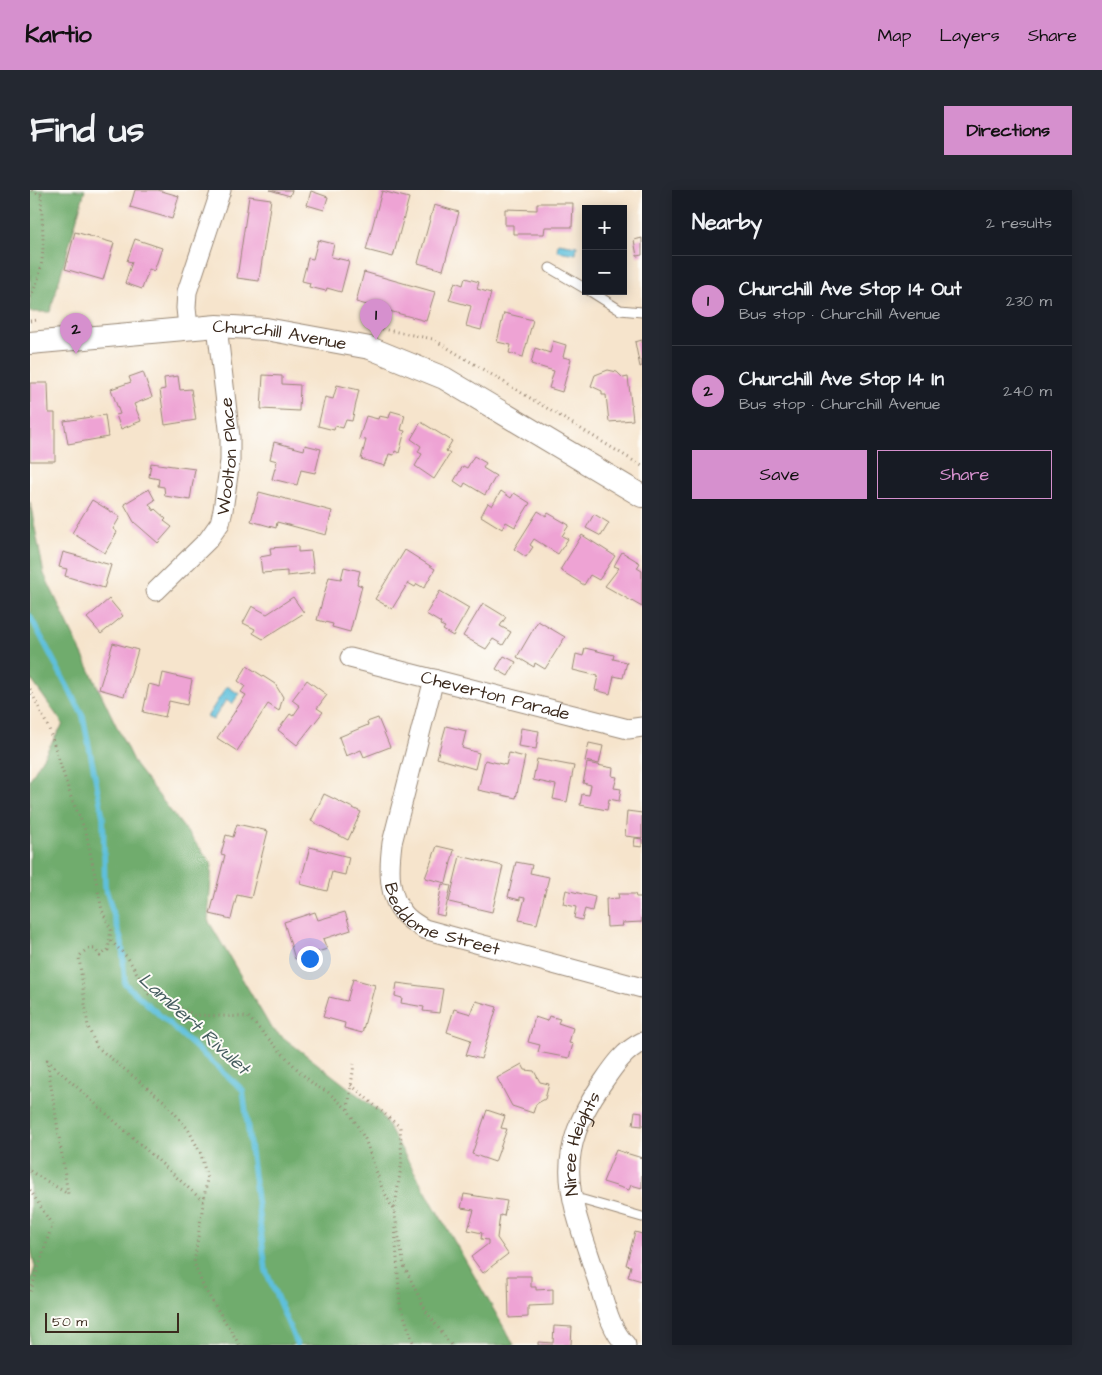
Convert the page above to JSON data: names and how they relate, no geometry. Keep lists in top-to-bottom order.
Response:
{
  "streets": {
    "street": [
      "Churchill Avenue",
      "Woolton Place",
      "Cheverton Parade",
      "Beddome Street",
      "Niree Heights"
    ]
  },
  "crossings": [
    ["Churchill Avenue", "Woolton Place"],
    ["Cheverton Parade", "Beddome Street"]
  ],
  "water": ["Lambert Rivulet"],
  "scale_bar": "50 m",
  "page": {
    "header": "Kartio",
    "nav": ["Map", "Layers", "Share"],
    "title": "Find us",
    "buttons": [
      "Directions",
      ["Save", "Share"]
    ],
    "heading": ["Nearby", "2 results"],
    "map_buttons": ["+", "−"],
    "list": [
      {
        "mark": "1",
        "name": "Churchill Ave Stop 14 Out",
        "note": "Bus stop · Churchill Avenue",
        "value": "230 m"
      },
      {
        "mark": "2",
        "name": "Churchill Ave Stop 14 In",
        "note": "Bus stop · Churchill Avenue",
        "value": "240 m"
      }
    ],
    "pins": ["1", "2"],
    "scale": "50 m"
  }
}
